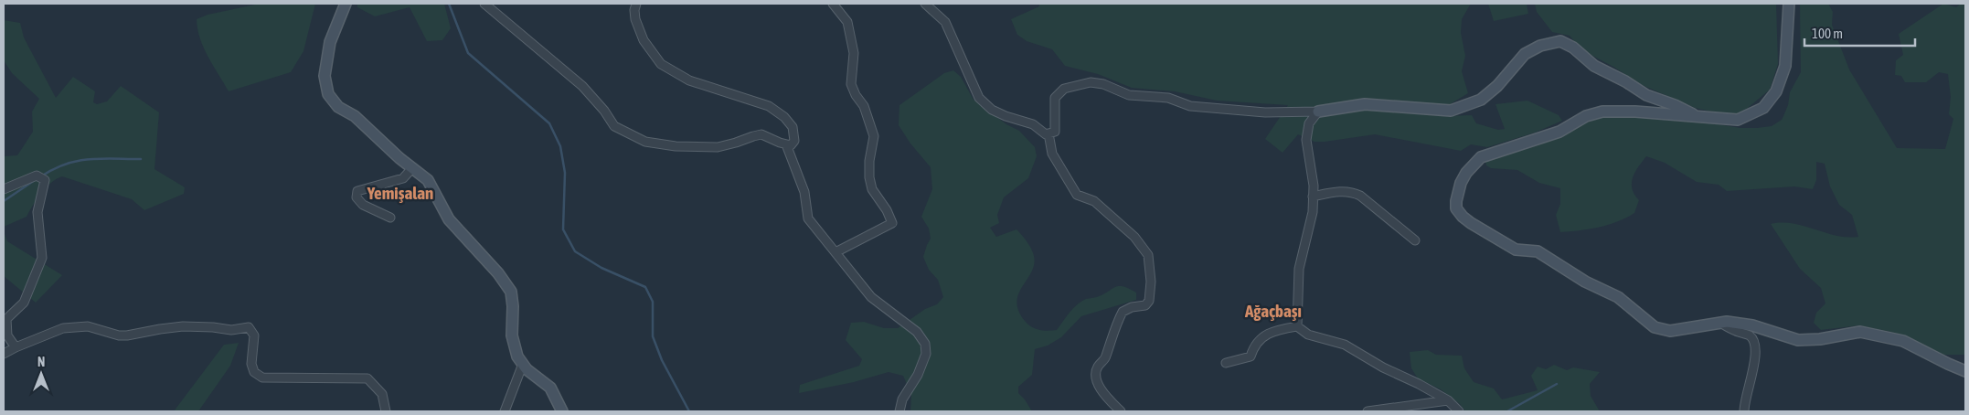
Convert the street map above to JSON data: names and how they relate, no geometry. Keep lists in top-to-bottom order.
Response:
{
  "districts": ["Yemişalan", "Ağaçbaşı"],
  "scale_bar": "100 m",
  "north": "top"
}
